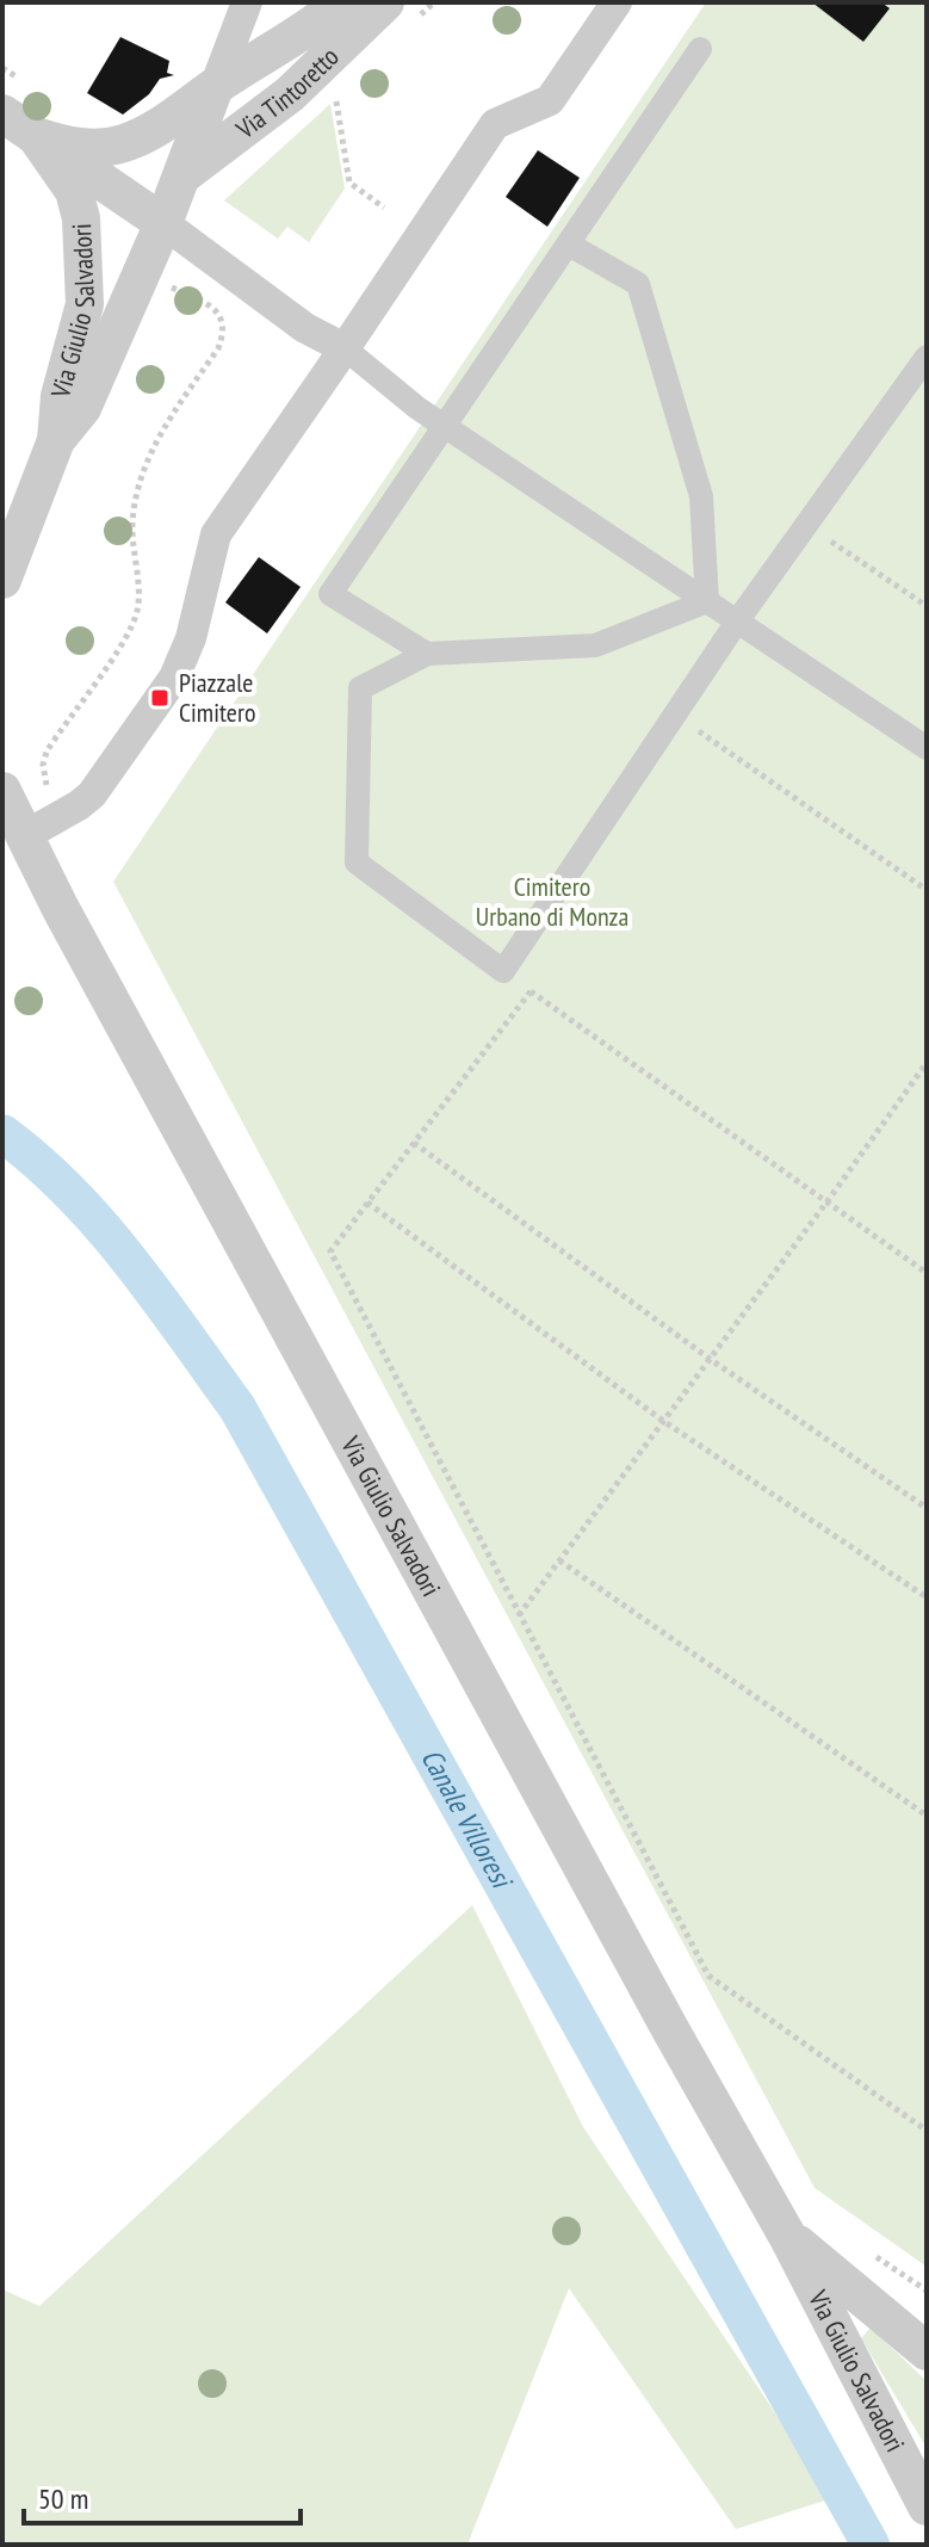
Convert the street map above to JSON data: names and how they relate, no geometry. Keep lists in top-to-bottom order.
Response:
{
  "streets": {
    "street": ["Via Tintoretto", "Via Giulio Salvadori"]
  },
  "crossings": [
    ["Via Tintoretto", "Via Giulio Salvadori"]
  ],
  "water": ["Canale Villoresi"],
  "parks": ["Cimitero Urbano di Monza"],
  "places": {
    "transit": ["Piazzale Cimitero"]
  },
  "scale_bar": "50 m"
}
